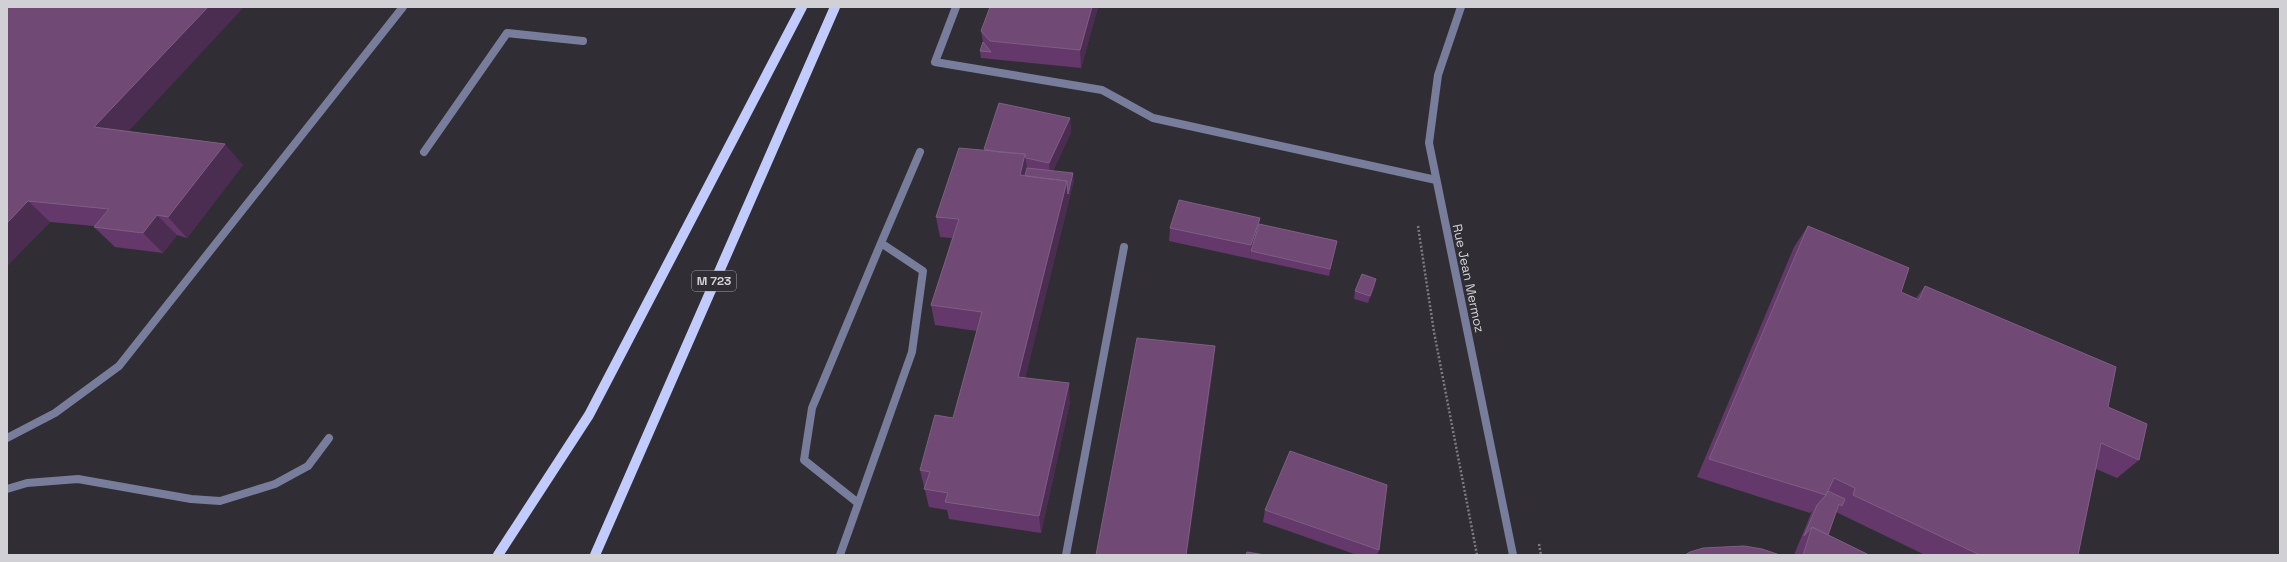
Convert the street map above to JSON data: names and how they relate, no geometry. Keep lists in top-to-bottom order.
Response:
{
  "streets": {
    "main road": ["M 723"],
    "street": ["Rue Jean Mermoz"]
  }
}
